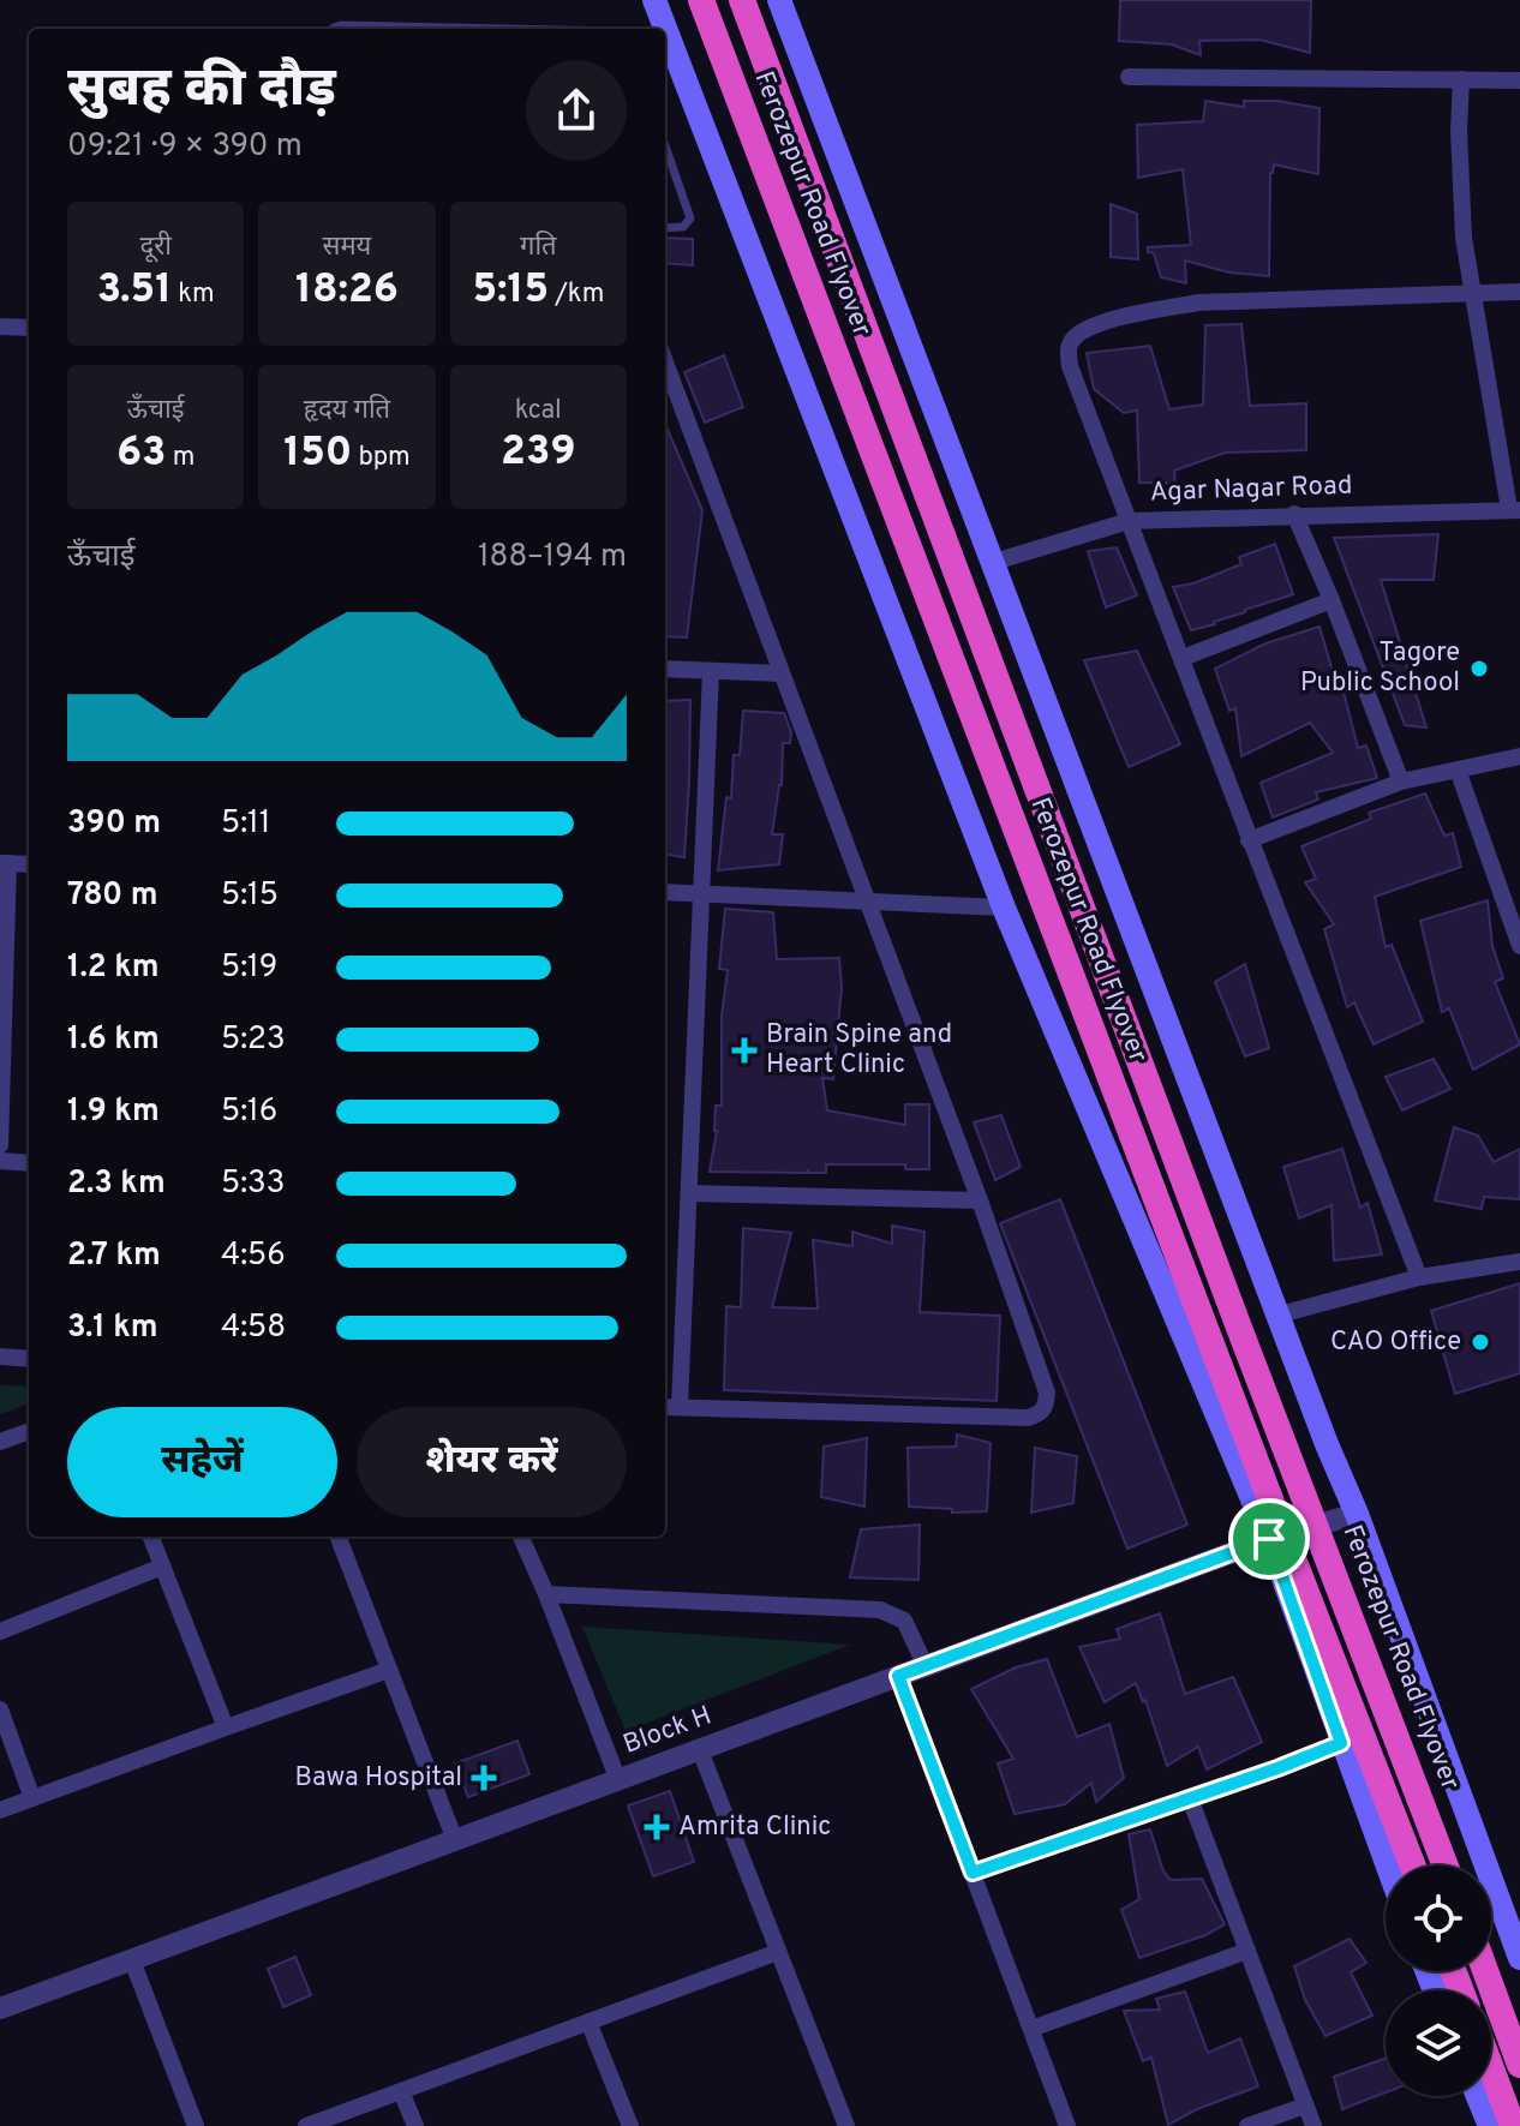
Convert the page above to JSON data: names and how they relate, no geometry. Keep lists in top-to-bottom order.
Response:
{
  "streets": {
    "highway": ["Ferozepur Road Flyover"],
    "street": ["Agar Nagar Road", "Block H"]
  },
  "places": {
    "other": ["Tagore Public School", "CAO Office"],
    "health": ["Brain Spine and Heart Clinic", "Bawa Hospital", "Amrita Clinic"]
  },
  "page": {
    "heading": ["सुबह की दौड़", "09:21 · 9 × 390 m"],
    "stats": [
      ["दूरी", "3.51 km"],
      ["समय", "18:26"],
      ["गति", "5:15 /km"],
      ["ऊँचाई", "63 m"],
      ["हृदय गति", "150 bpm"],
      ["kcal", "239"]
    ],
    "chart": ["ऊँचाई", "188–194 m"],
    "list": [
      {
        "name": "390 m",
        "note": "5:11"
      },
      {
        "name": "780 m",
        "note": "5:15"
      },
      {
        "name": "1.2 km",
        "note": "5:19"
      },
      {
        "name": "1.6 km",
        "note": "5:23"
      },
      {
        "name": "1.9 km",
        "note": "5:16"
      },
      {
        "name": "2.3 km",
        "note": "5:33"
      },
      {
        "name": "2.7 km",
        "note": "4:56"
      },
      {
        "name": "3.1 km",
        "note": "4:58"
      }
    ],
    "buttons": ["सहेजें", "शेयर करें"]
  }
}
